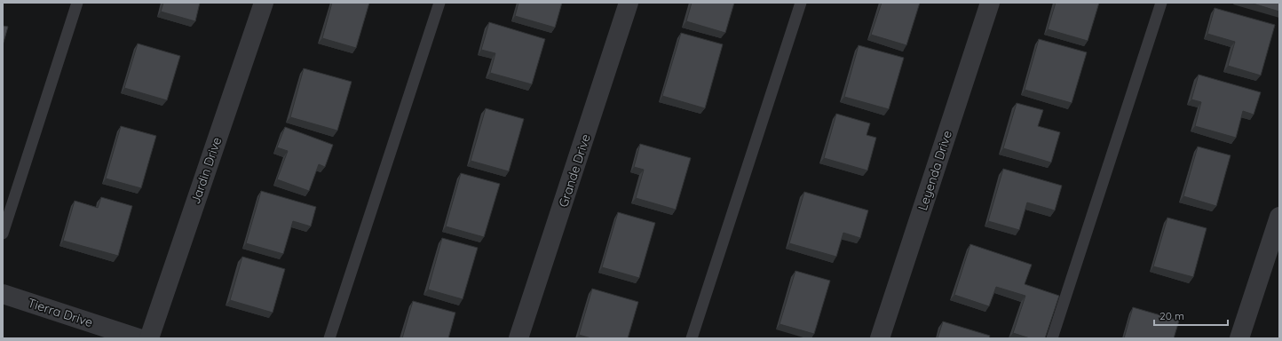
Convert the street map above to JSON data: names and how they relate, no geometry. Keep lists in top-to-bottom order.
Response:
{
  "streets": {
    "street": [
      "Jardin Drive",
      "Grande Drive",
      "Leyenda Drive",
      "Tierra Drive"
    ]
  },
  "scale_bar": "20 m"
}
